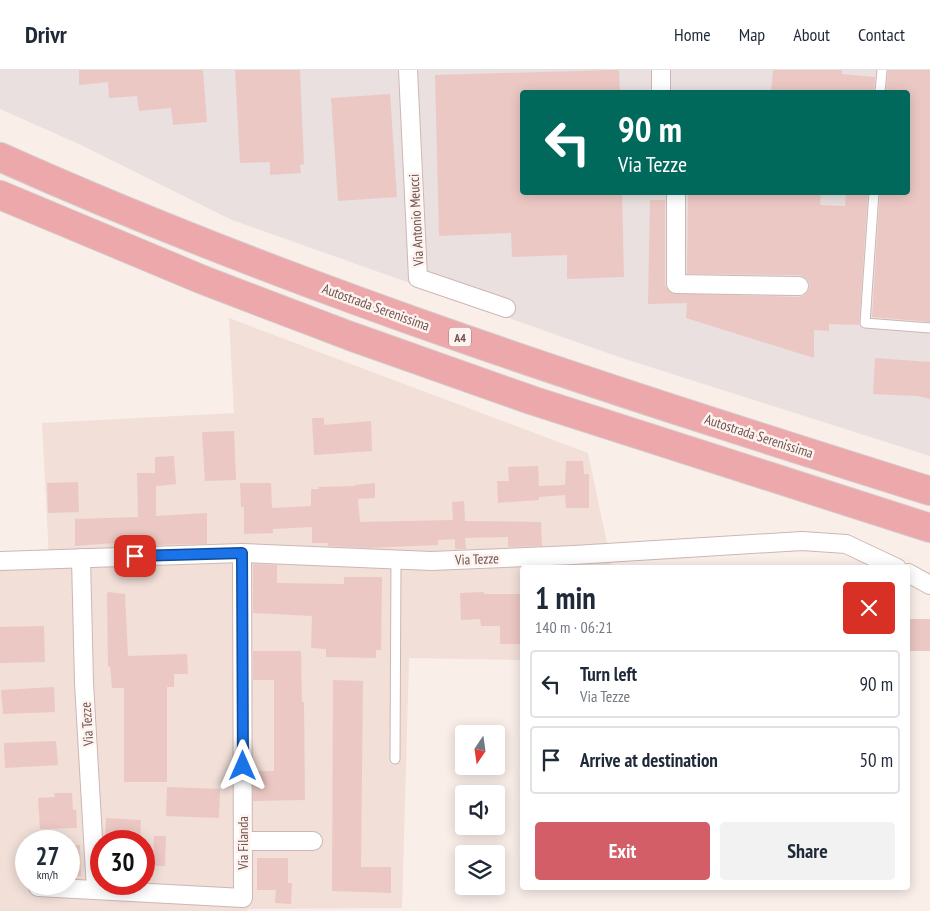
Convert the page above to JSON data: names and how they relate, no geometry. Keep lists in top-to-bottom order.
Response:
{
  "streets": {
    "highway": ["Autostrada Serenissima", "A4"],
    "street": ["Via Antonio Meucci", "Via Tezze", "Via Filanda"]
  },
  "crossings": [
    ["Via Tezze", "Via Filanda"]
  ],
  "north": "bottom",
  "page": {
    "header": "Drivr",
    "nav": [
      "Home",
      "Map",
      "About",
      "Contact"
    ],
    "turn": ["90 m", "Via Tezze"],
    "heading": ["1 min", "140 m · 06:21"],
    "list": [
      {
        "name": "Turn left",
        "note": "Via Tezze",
        "value": "90 m"
      },
      {
        "name": "Arrive at destination",
        "value": "50 m"
      }
    ],
    "buttons": ["Exit", "Share"],
    "speed": "27 km/h",
    "limit": "30"
  }
}
